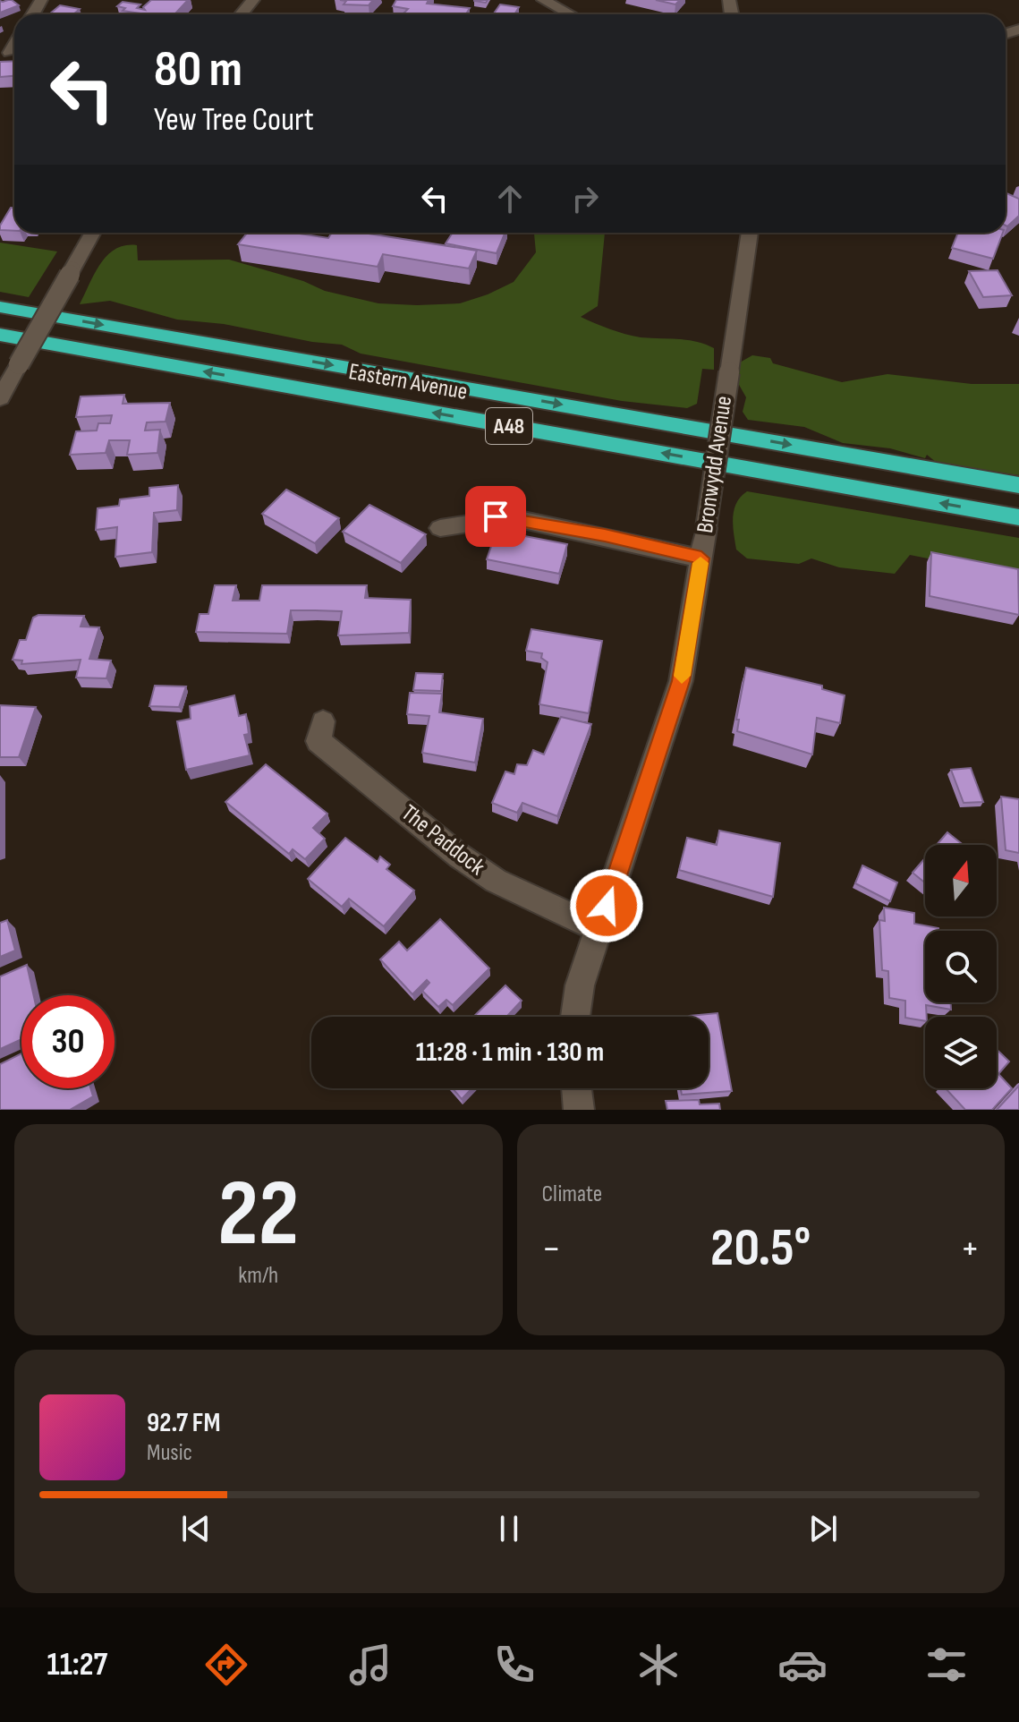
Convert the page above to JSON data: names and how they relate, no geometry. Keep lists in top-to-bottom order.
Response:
{
  "streets": {
    "highway": ["Eastern Avenue", "A48"],
    "street": ["Bronwydd Avenue", "The Paddock"]
  },
  "crossings": [
    ["Bronwydd Avenue", "The Paddock"]
  ],
  "north": "top",
  "page": {
    "turn": ["80 m", "Yew Tree Court"],
    "limit": "30",
    "trip": "11:28 · 1 min · 130 m",
    "tile": [
      ["22", "km/h"],
      "Climate"
    ],
    "heat": ["−", "20.5°", "+"],
    "song": ["92.7 FM", "Music"],
    "tabs": "11:27"
  }
}
